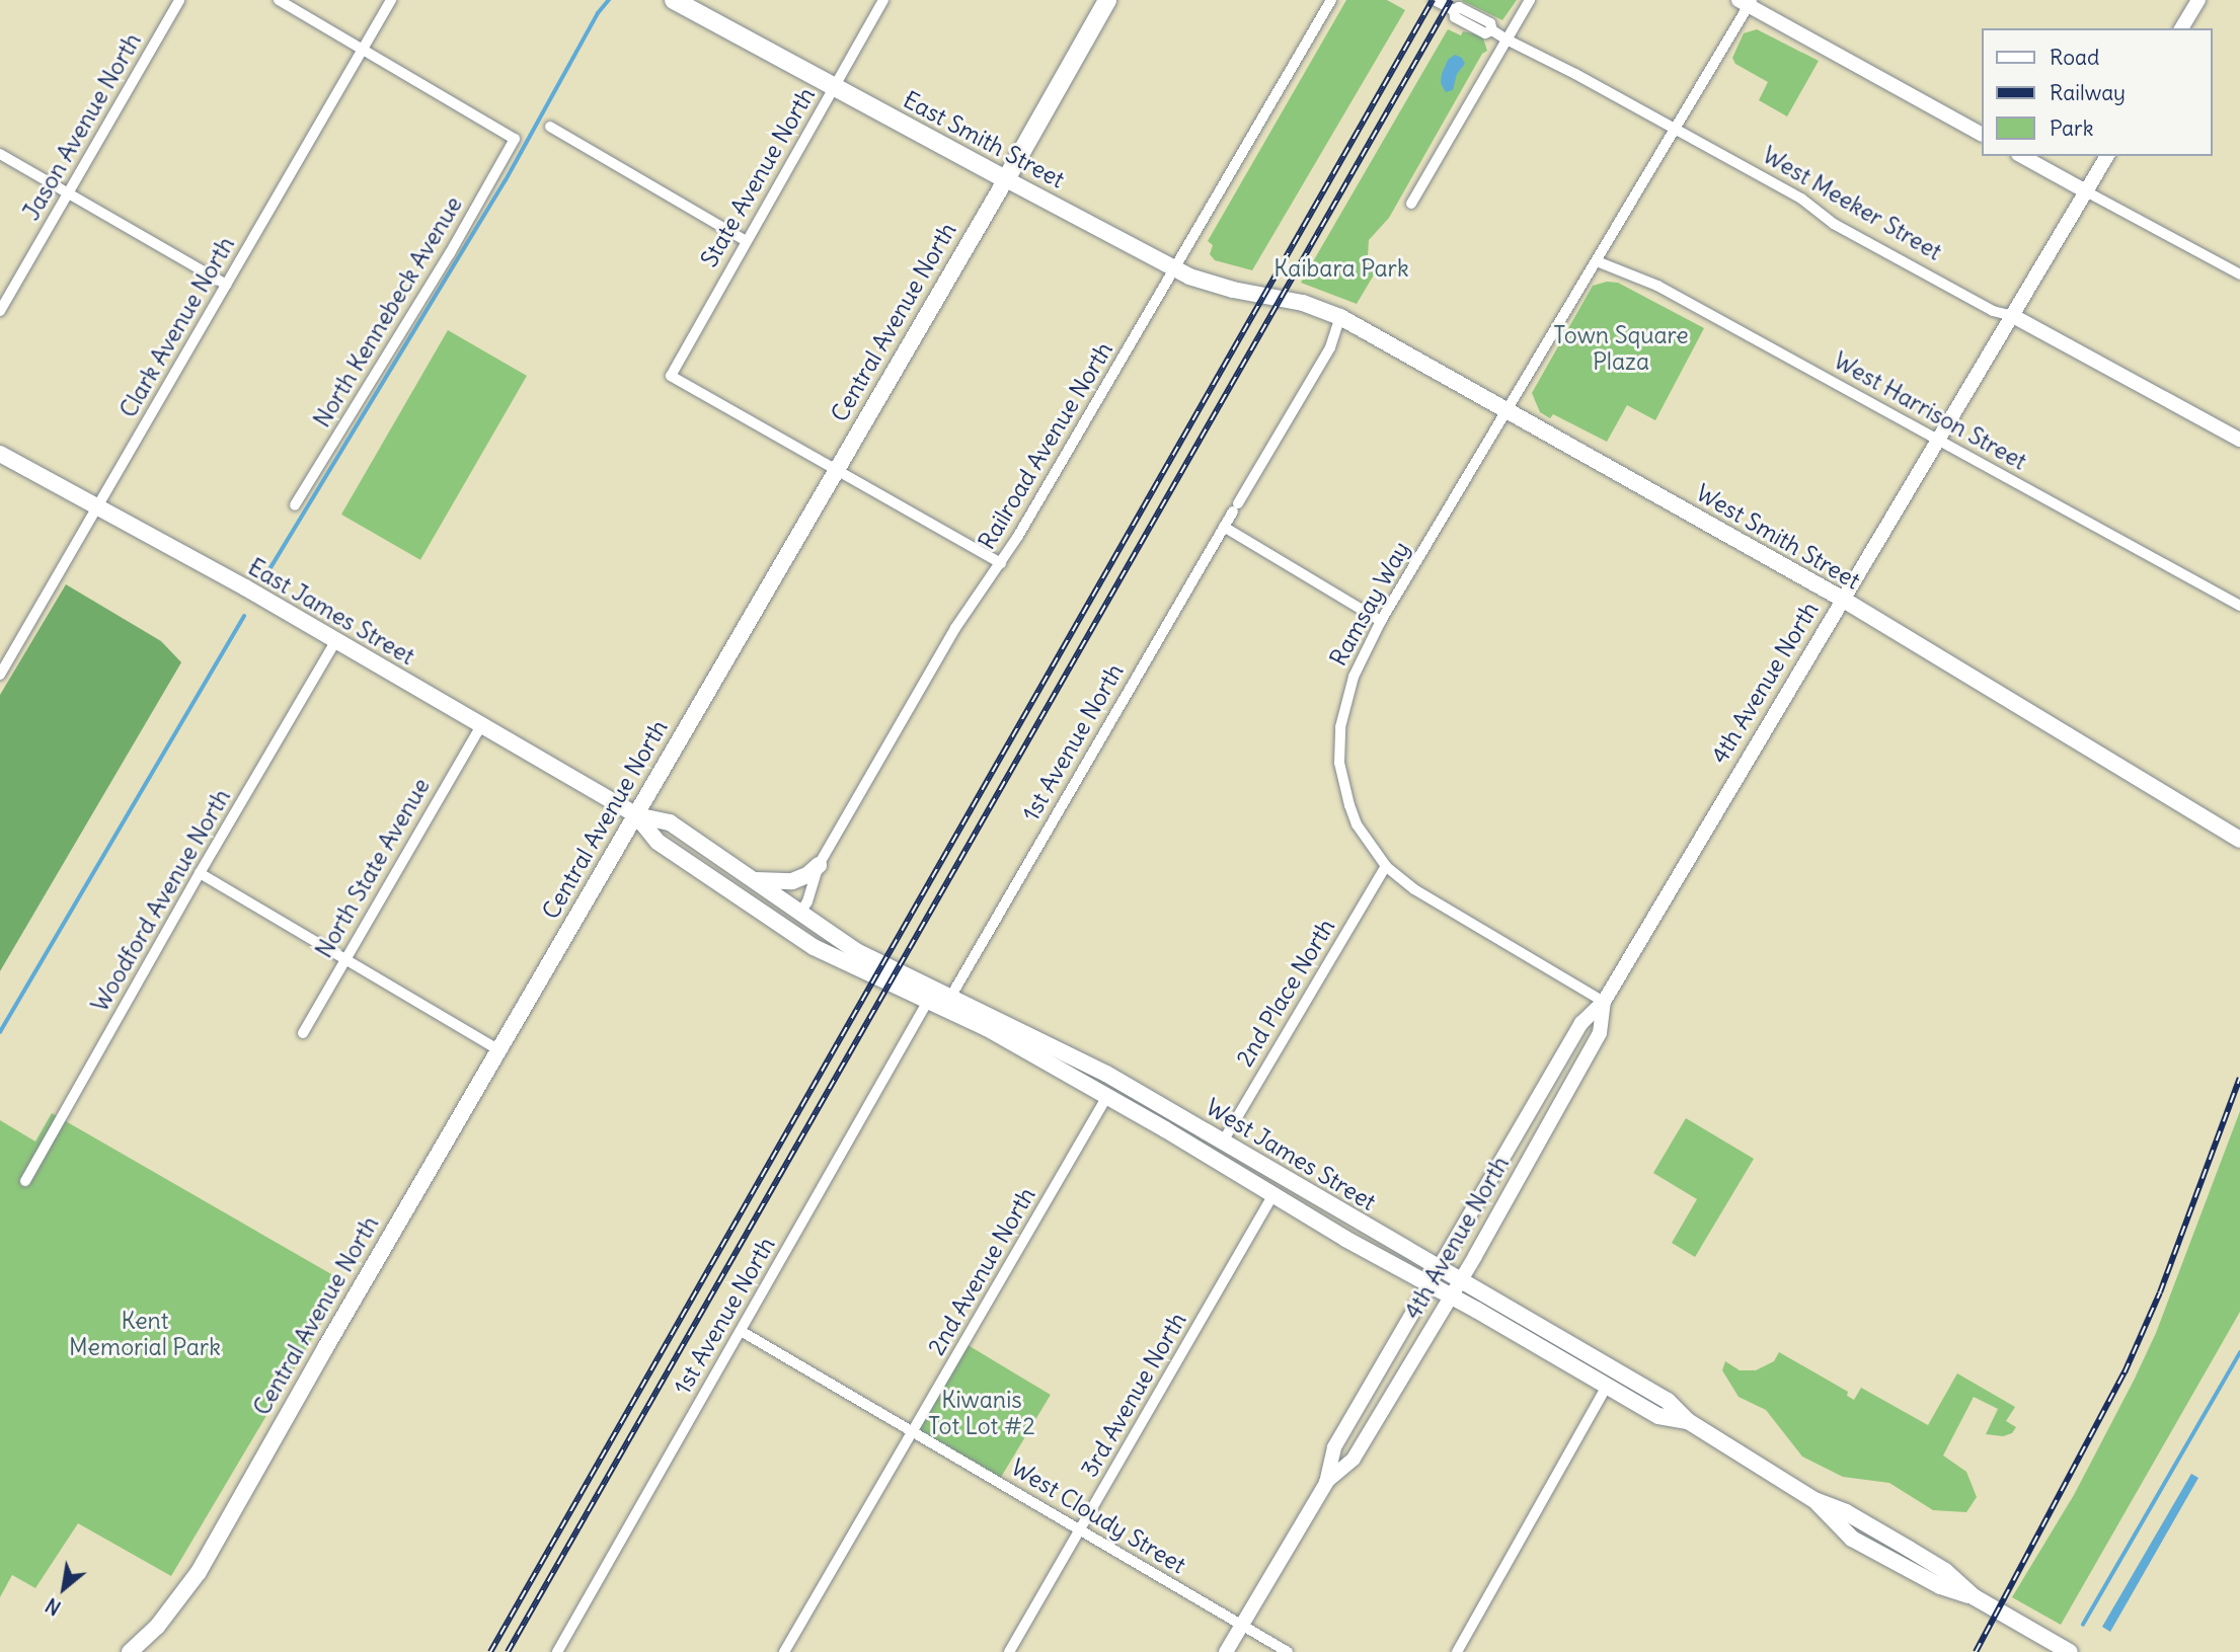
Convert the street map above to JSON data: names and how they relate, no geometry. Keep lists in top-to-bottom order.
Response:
{
  "streets": {
    "main road": [
      "East Smith Street",
      "Central Avenue North",
      "West Smith Street",
      "East James Street",
      "West James Street"
    ],
    "street": [
      "Jason Avenue North",
      "State Avenue North",
      "West Meeker Street",
      "North Kennebeck Avenue",
      "Clark Avenue North",
      "West Harrison Street",
      "Railroad Avenue North",
      "Ramsay Way",
      "4th Avenue North",
      "1st Avenue North",
      "North State Avenue",
      "Woodford Avenue North",
      "2nd Place North",
      "2nd Avenue North",
      "3rd Avenue North",
      "West Cloudy Street"
    ]
  },
  "crossings": [
    ["East Smith Street", "State Avenue North"],
    ["East Smith Street", "Central Avenue North"],
    ["East Smith Street", "Railroad Avenue North"],
    ["East Smith Street", "West Smith Street"],
    ["State Avenue North", "Central Avenue North"],
    ["West Meeker Street", "4th Avenue North"],
    ["North Kennebeck Avenue", "Clark Avenue North"],
    ["Central Avenue North", "East James Street"],
    ["Clark Avenue North", "East James Street"],
    ["West Harrison Street", "4th Avenue North"],
    ["Railroad Avenue North", "East James Street"],
    ["West Smith Street", "Ramsay Way"],
    ["West Smith Street", "4th Avenue North"],
    ["West Smith Street", "1st Avenue North"],
    ["Ramsay Way", "4th Avenue North"],
    ["Ramsay Way", "2nd Place North"],
    ["East James Street", "1st Avenue North"],
    ["East James Street", "North State Avenue"],
    ["East James Street", "Woodford Avenue North"],
    ["East James Street", "West James Street"],
    ["4th Avenue North", "West James Street"],
    ["4th Avenue North", "West Cloudy Street"],
    ["1st Avenue North", "West James Street"],
    ["1st Avenue North", "West Cloudy Street"],
    ["2nd Place North", "West James Street"],
    ["West James Street", "2nd Avenue North"],
    ["West James Street", "3rd Avenue North"],
    ["2nd Avenue North", "West Cloudy Street"],
    ["3rd Avenue North", "West Cloudy Street"]
  ],
  "parks": [
    "Kaibara Park",
    "Town Square Plaza",
    "Kent Memorial Park",
    "Kiwanis Tot Lot #2"
  ],
  "legend": ["Road", "Railway", "Park"],
  "north": "bottom left"
}
